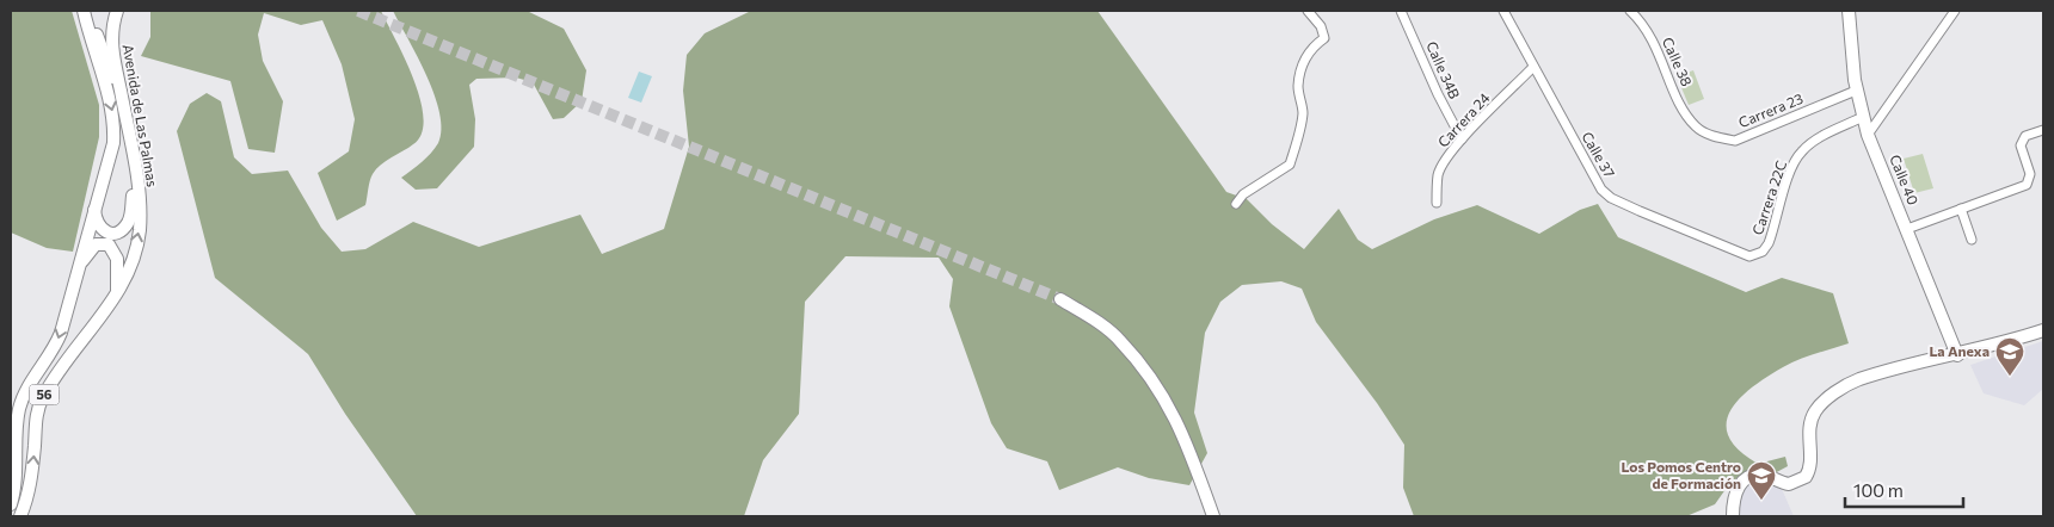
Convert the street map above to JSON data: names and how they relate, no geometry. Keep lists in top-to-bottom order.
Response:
{
  "streets": {
    "main road": ["Avenida de Las Palmas", "Calle 40", "56"],
    "street": [
      "Calle 38",
      "Calle 34B",
      "Carrera 23",
      "Carrera 24",
      "Calle 37",
      "Carrera 22C"
    ]
  },
  "crossings": [
    ["Calle 38", "Carrera 23"],
    ["Calle 34B", "Carrera 24"],
    ["Carrera 23", "Calle 40"],
    ["Carrera 24", "Calle 37"],
    ["Calle 37", "Carrera 22C"],
    ["Calle 40", "Carrera 22C"]
  ],
  "places": {
    "school or university": ["La Anexa", "Los Pomos Centro de Formación"]
  },
  "scale_bar": "100 m"
}
